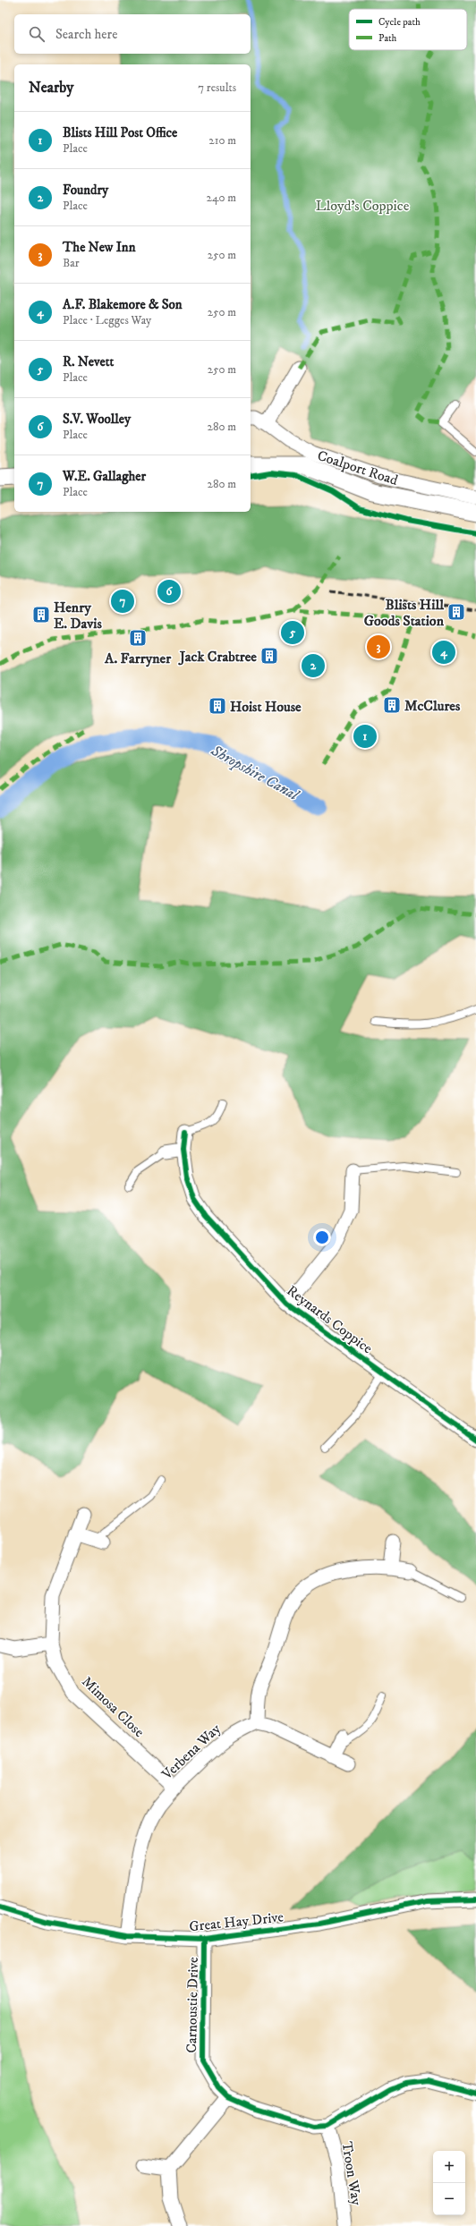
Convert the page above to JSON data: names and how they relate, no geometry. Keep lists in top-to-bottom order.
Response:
{
  "streets": {
    "street": [
      "Coalport Road",
      "Reynards Coppice",
      "Mimosa Close",
      "Verbena Way",
      "Great Hay Drive",
      "Carnoustie Drive",
      "Troon Way"
    ]
  },
  "crossings": [
    ["Mimosa Close", "Verbena Way"],
    ["Verbena Way", "Great Hay Drive"],
    ["Great Hay Drive", "Carnoustie Drive"],
    ["Carnoustie Drive", "Troon Way"]
  ],
  "water": ["Shropshire Canal"],
  "parks": ["Lloyd's Coppice"],
  "places": {
    "building": [
      "Blists Hill Goods Station",
      "Henry E. Davis",
      "A. Farryner",
      "Jack Crabtree",
      "McClures",
      "Hoist House"
    ]
  },
  "legend": ["Cycle path", "Path"],
  "page": {
    "search": "Search here",
    "heading": ["Nearby", "7 results"],
    "list": [
      {
        "mark": "1",
        "name": "Blists Hill Post Office",
        "note": "Place",
        "value": "210 m"
      },
      {
        "mark": "2",
        "name": "Foundry",
        "note": "Place",
        "value": "240 m"
      },
      {
        "mark": "3",
        "name": "The New Inn",
        "note": "Bar",
        "value": "250 m"
      },
      {
        "mark": "4",
        "name": "A.F. Blakemore & Son",
        "note": "Place · Legges Way",
        "value": "250 m"
      },
      {
        "mark": "5",
        "name": "R. Nevett",
        "note": "Place",
        "value": "250 m"
      },
      {
        "mark": "6",
        "name": "S.V. Woolley",
        "note": "Place",
        "value": "280 m"
      },
      {
        "mark": "7",
        "name": "W.E. Gallagher",
        "note": "Place",
        "value": "280 m"
      }
    ],
    "pins": [
      "6",
      "7",
      "5",
      "3",
      "4",
      "2",
      "1"
    ],
    "map_buttons": ["+", "−"]
  }
}
